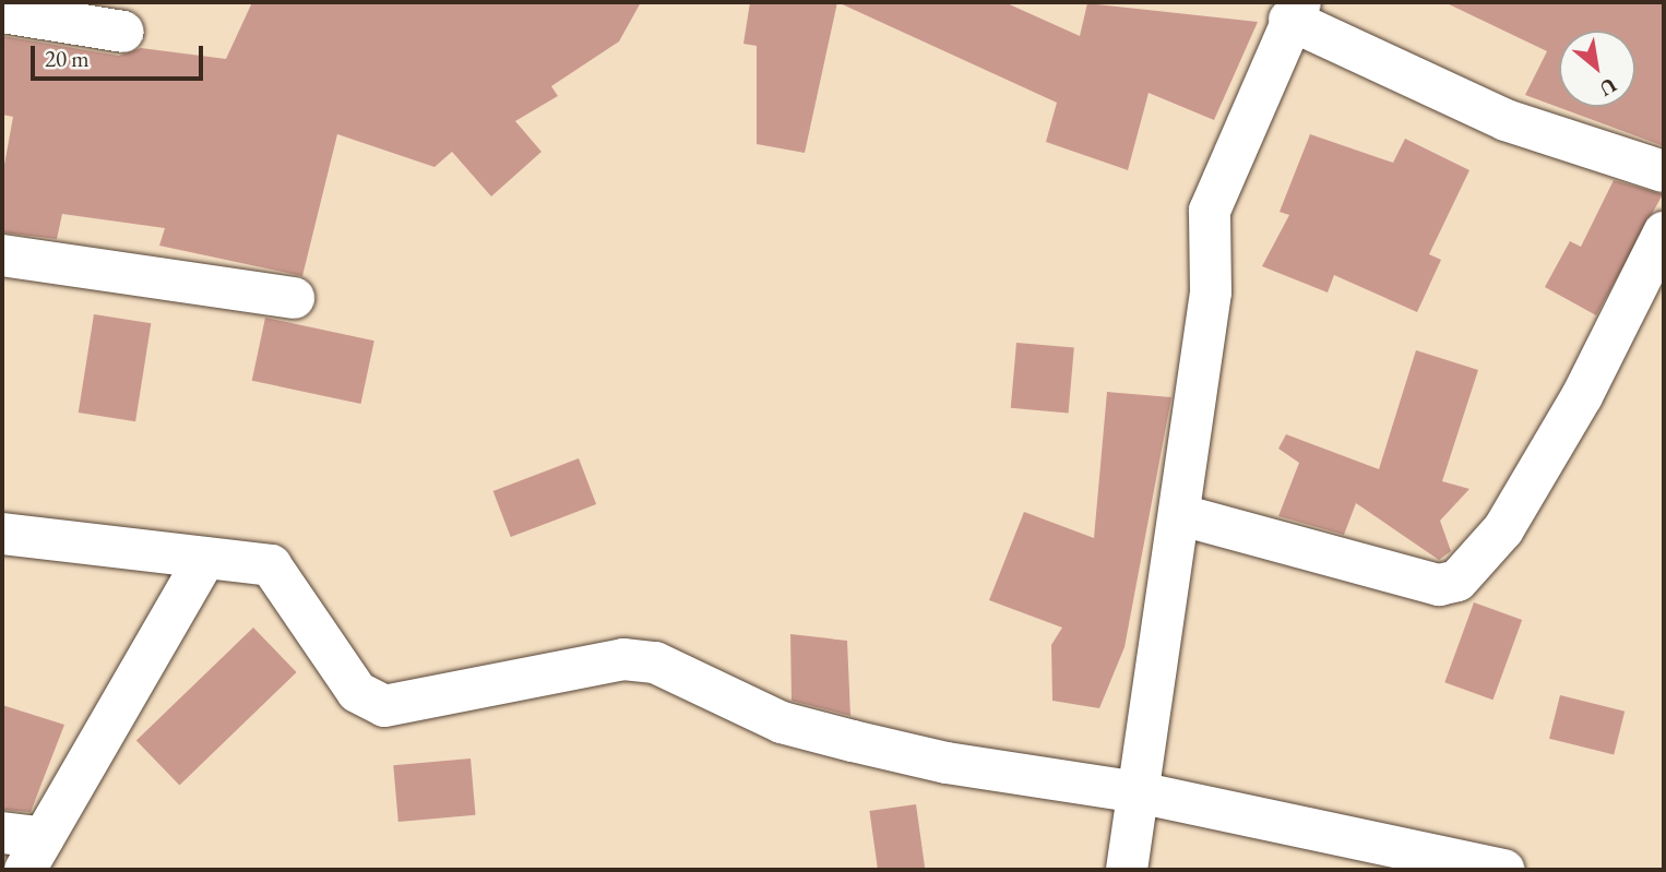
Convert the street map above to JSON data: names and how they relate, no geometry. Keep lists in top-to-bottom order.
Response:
{
  "scale_bar": "20 m",
  "north": "bottom right"
}
